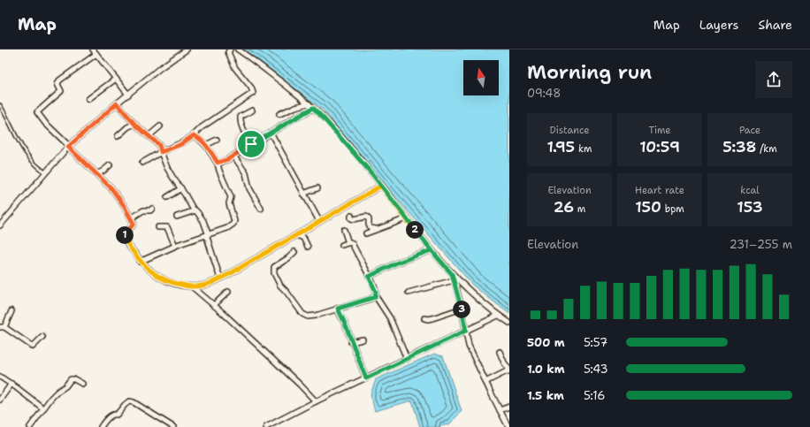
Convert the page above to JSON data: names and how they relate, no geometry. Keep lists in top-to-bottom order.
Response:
{
  "north": "top",
  "page": {
    "header": "Map",
    "nav": ["Map", "Layers", "Share"],
    "heading": ["Morning run", "09:48"],
    "stats": [
      ["Distance", "1.95 km"],
      ["Time", "10:59"],
      ["Pace", "5:38 /km"],
      ["Elevation", "26 m"],
      ["Heart rate", "150 bpm"],
      ["kcal", "153"]
    ],
    "pins": ["2", "1", "3"],
    "chart": ["Elevation", "231–255 m"],
    "list": [
      {
        "name": "500 m",
        "note": "5:57"
      },
      {
        "name": "1.0 km",
        "note": "5:43"
      },
      {
        "name": "1.5 km",
        "note": "5:16"
      }
    ]
  }
}
